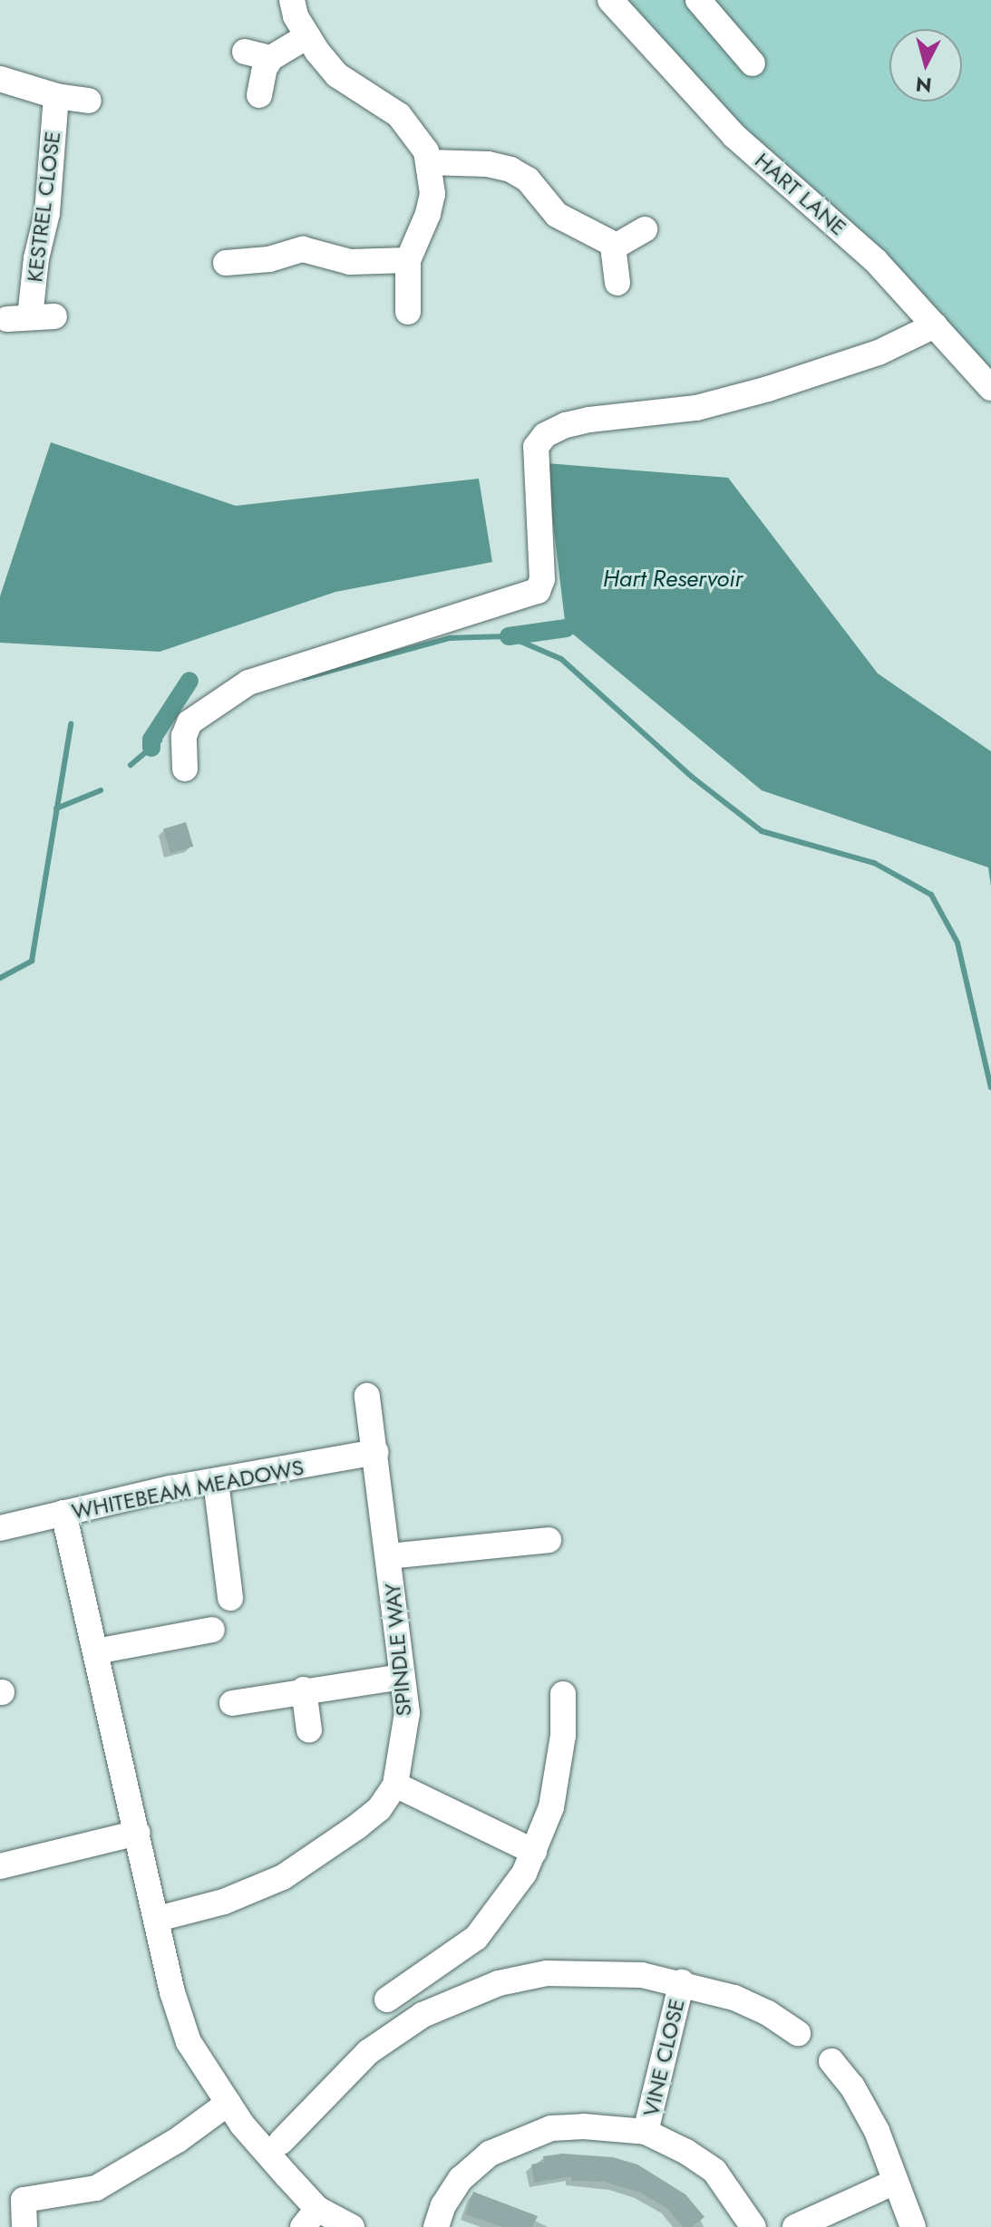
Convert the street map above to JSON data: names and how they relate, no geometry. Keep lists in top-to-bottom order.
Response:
{
  "streets": {
    "street": [
      "HART LANE",
      "KESTREL CLOSE",
      "WHITEBEAM MEADOWS",
      "SPINDLE WAY",
      "VINE CLOSE"
    ]
  },
  "crossings": [
    ["WHITEBEAM MEADOWS", "SPINDLE WAY"]
  ],
  "water": ["Hart Reservoir"],
  "north": "bottom"
}
